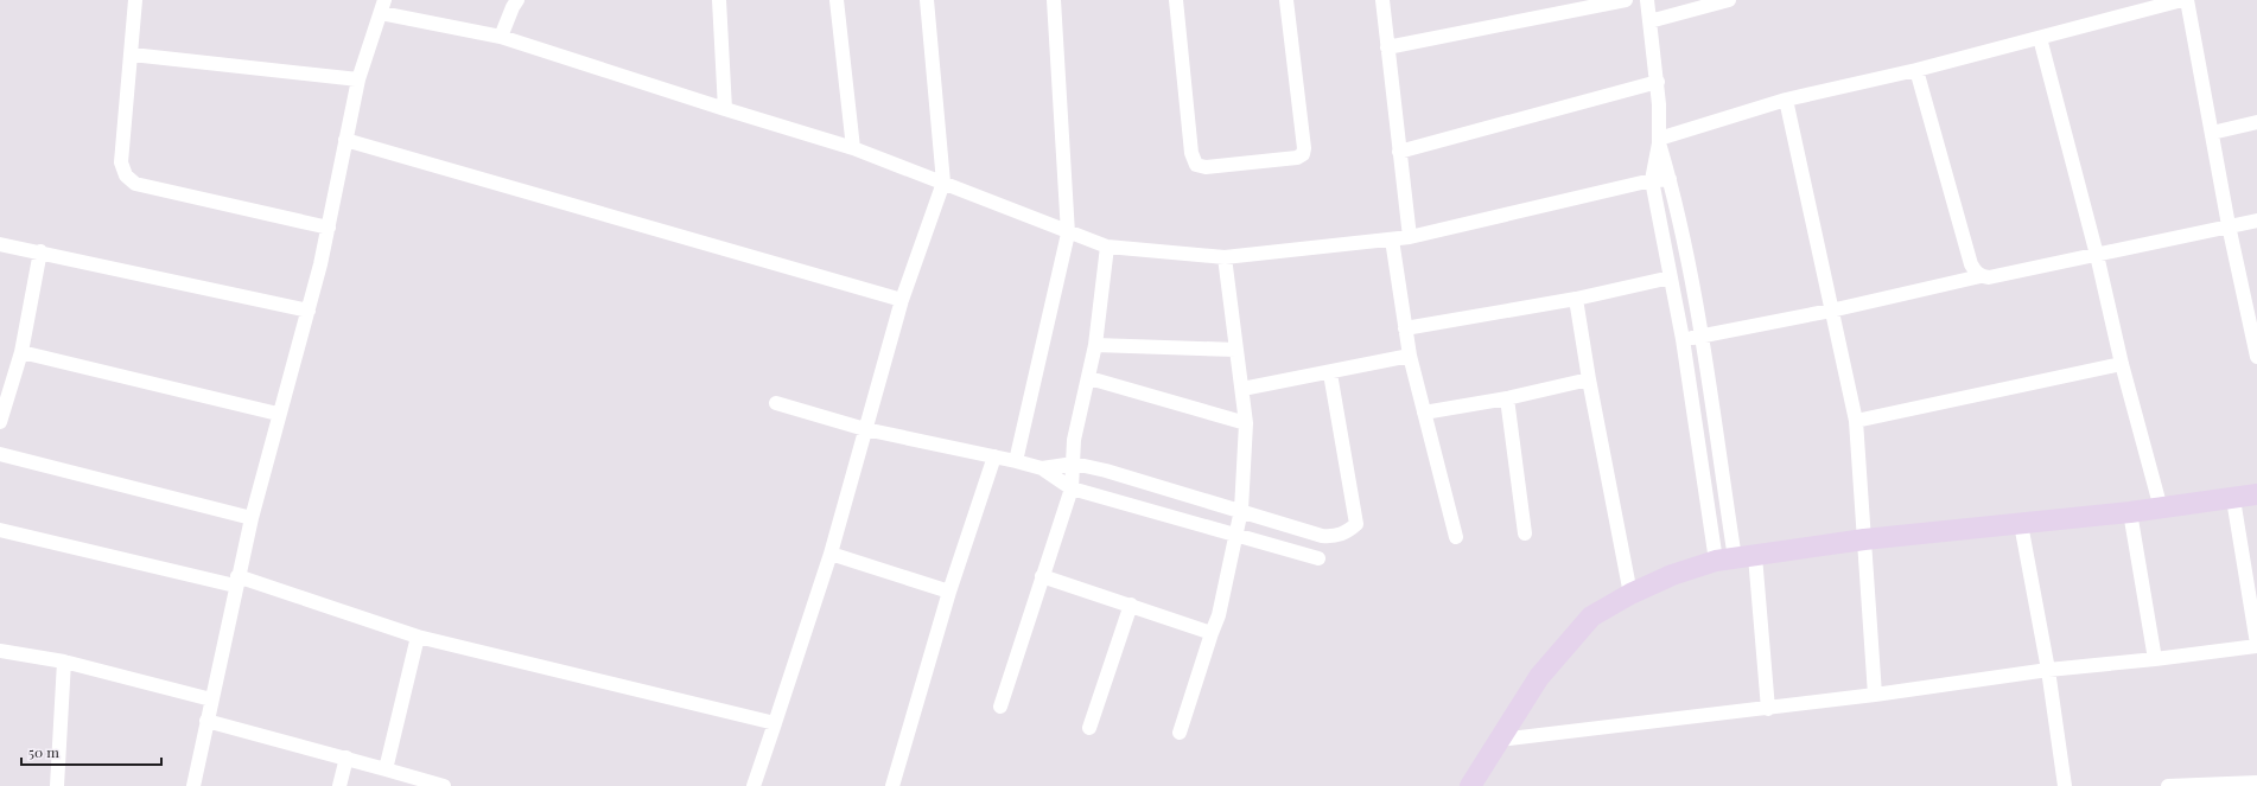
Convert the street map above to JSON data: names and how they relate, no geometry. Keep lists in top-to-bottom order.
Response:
{
  "scale_bar": "50 m"
}
